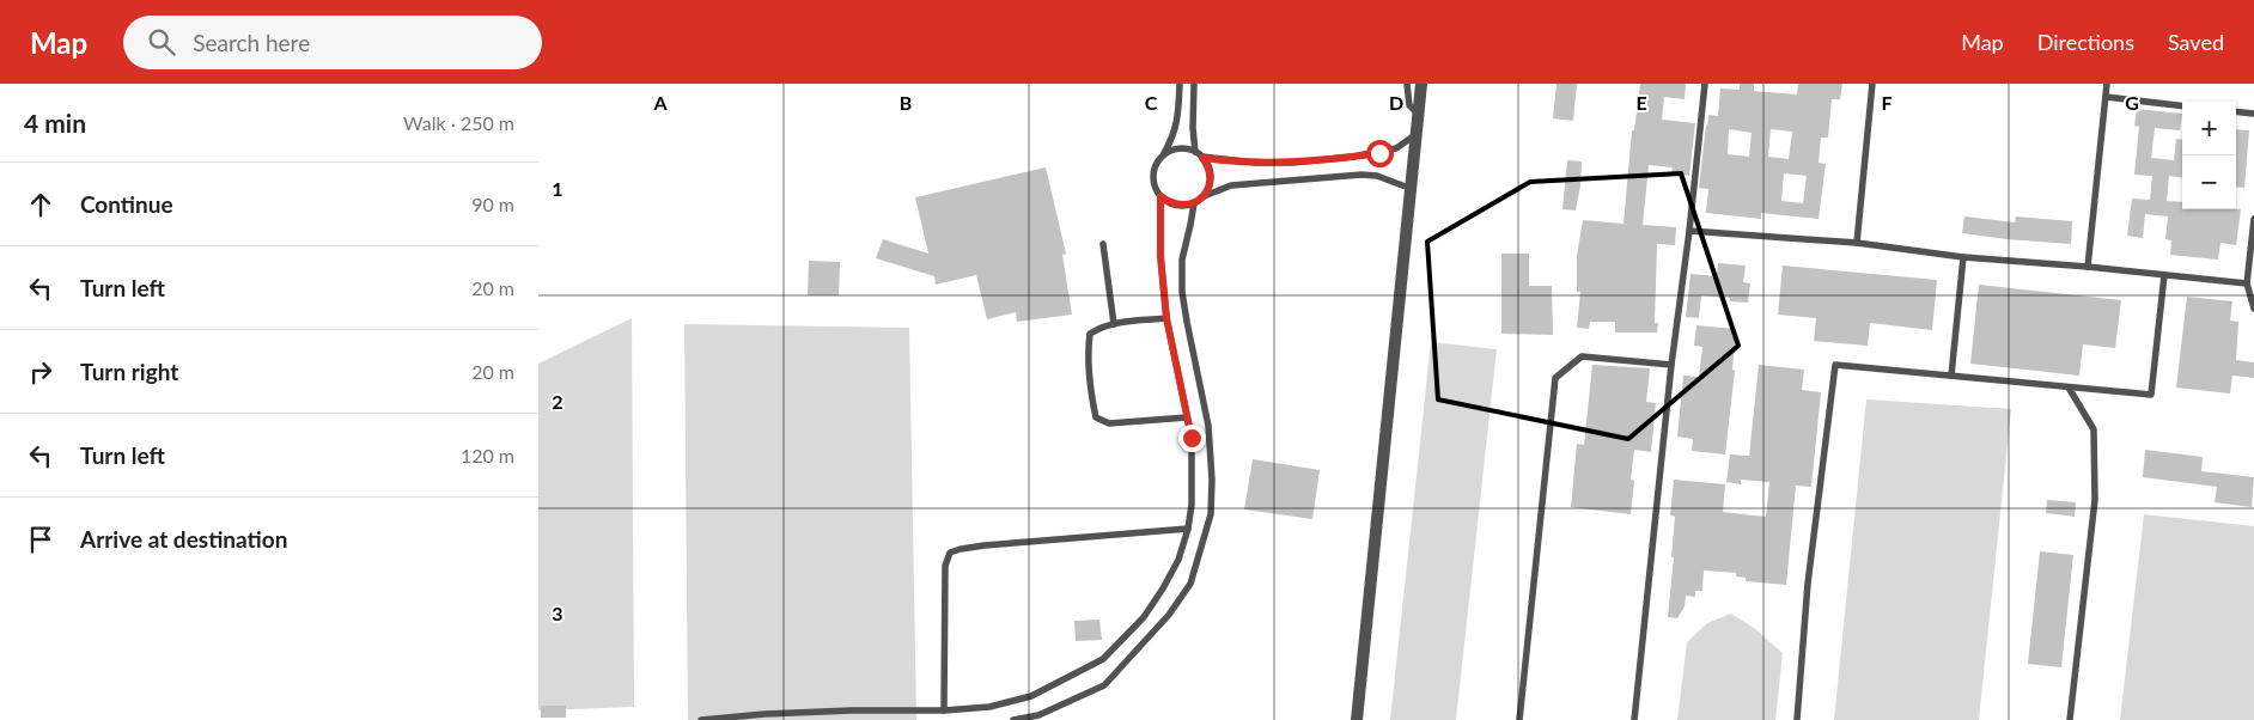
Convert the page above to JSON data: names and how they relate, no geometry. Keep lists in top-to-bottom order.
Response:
{
  "page": {
    "header": "Map",
    "search": "Search here",
    "nav": ["Map", "Directions", "Saved"],
    "heading": ["4 min", "Walk · 250 m"],
    "map_buttons": ["+", "−"],
    "list": [
      ["Continue", "90 m"],
      ["Turn left", "20 m"],
      ["Turn right", "20 m"],
      ["Turn left", "120 m"],
      "Arrive at destination"
    ]
  },
  "grid": {
    "columns": [
      "A",
      "B",
      "C",
      "D",
      "E",
      "F",
      "G"
    ],
    "rows": ["1", "2", "3"]
  }
}
